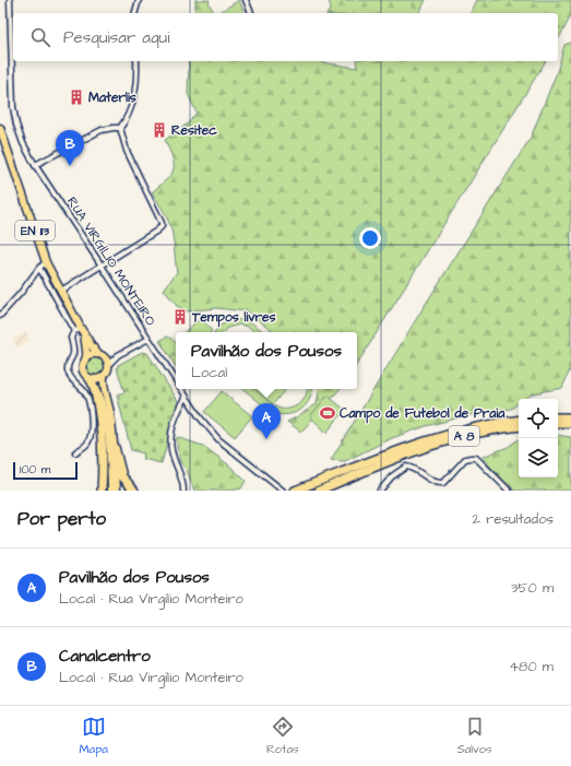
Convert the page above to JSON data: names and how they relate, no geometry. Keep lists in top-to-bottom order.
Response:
{
  "streets": {
    "highway": ["A 8"],
    "main road": ["EN 113"],
    "street": ["RUA VIRGÍLIO MONTEIRO"]
  },
  "places": {
    "building": ["Materlis", "Resitec", "Tempos livres"],
    "sports": ["Campo de Futebol de Praia"]
  },
  "scale_bar": "100 m",
  "page": {
    "search": "Pesquisar aqui",
    "pins": ["B", "A"],
    "popup": ["Pavilhão dos Pousos", "Local"],
    "scale": "100 m",
    "heading": ["Por perto", "2 resultados"],
    "list": [
      {
        "mark": "A",
        "name": "Pavilhão dos Pousos",
        "note": "Local · Rua Virgílio Monteiro",
        "value": "350 m"
      },
      {
        "mark": "B",
        "name": "Canalcentro",
        "note": "Local · Rua Virgílio Monteiro",
        "value": "480 m"
      }
    ],
    "nav": ["Mapa", "Rotas", "Salvos"]
  }
}
